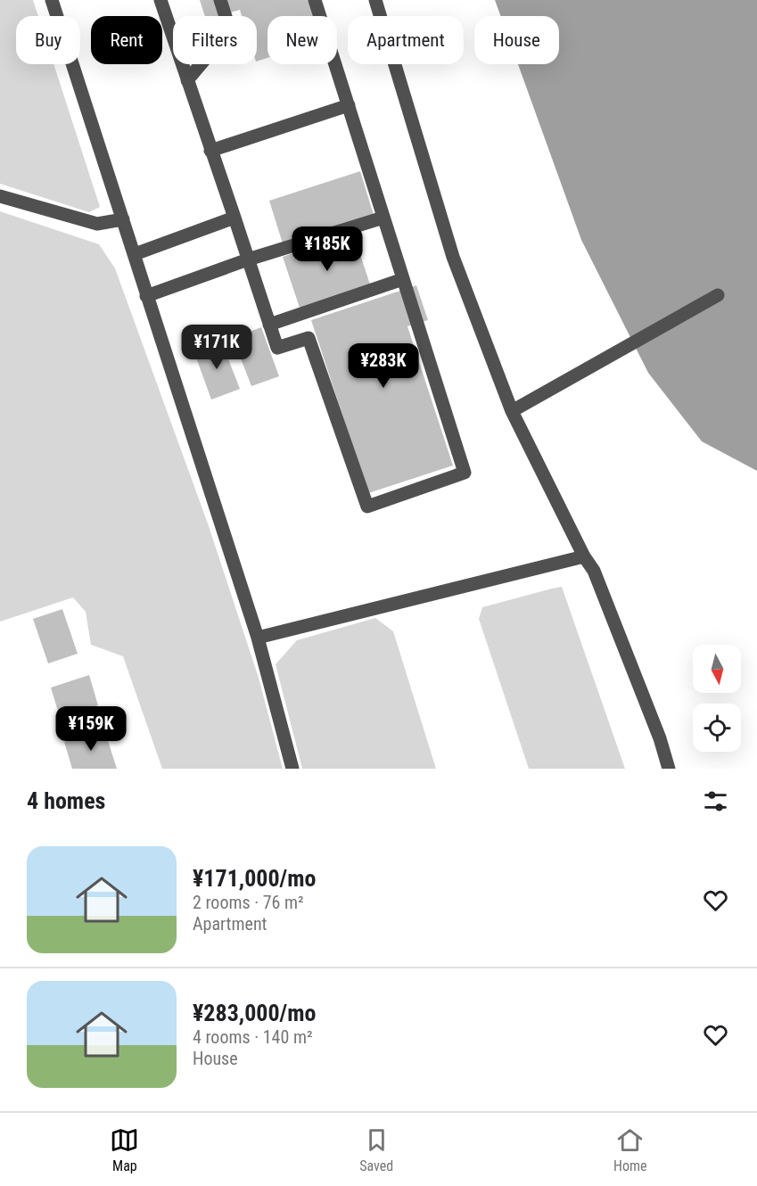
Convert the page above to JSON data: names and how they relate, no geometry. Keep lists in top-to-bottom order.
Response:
{
  "north": "bottom",
  "page": {
    "chip": [
      "Buy",
      "Rent",
      "Filters",
      "New",
      "Apartment",
      "House"
    ],
    "price": [
      "¥185K",
      "¥171K",
      "¥283K",
      "¥159K"
    ],
    "heading": "4 homes",
    "list": [
      {
        "name": "¥171,000/mo",
        "note": "2 rooms · 76 m² · Apartment"
      },
      {
        "name": "¥283,000/mo",
        "note": "4 rooms · 140 m² · House"
      }
    ],
    "tabs": ["Map", "Saved", "Home"]
  }
}
